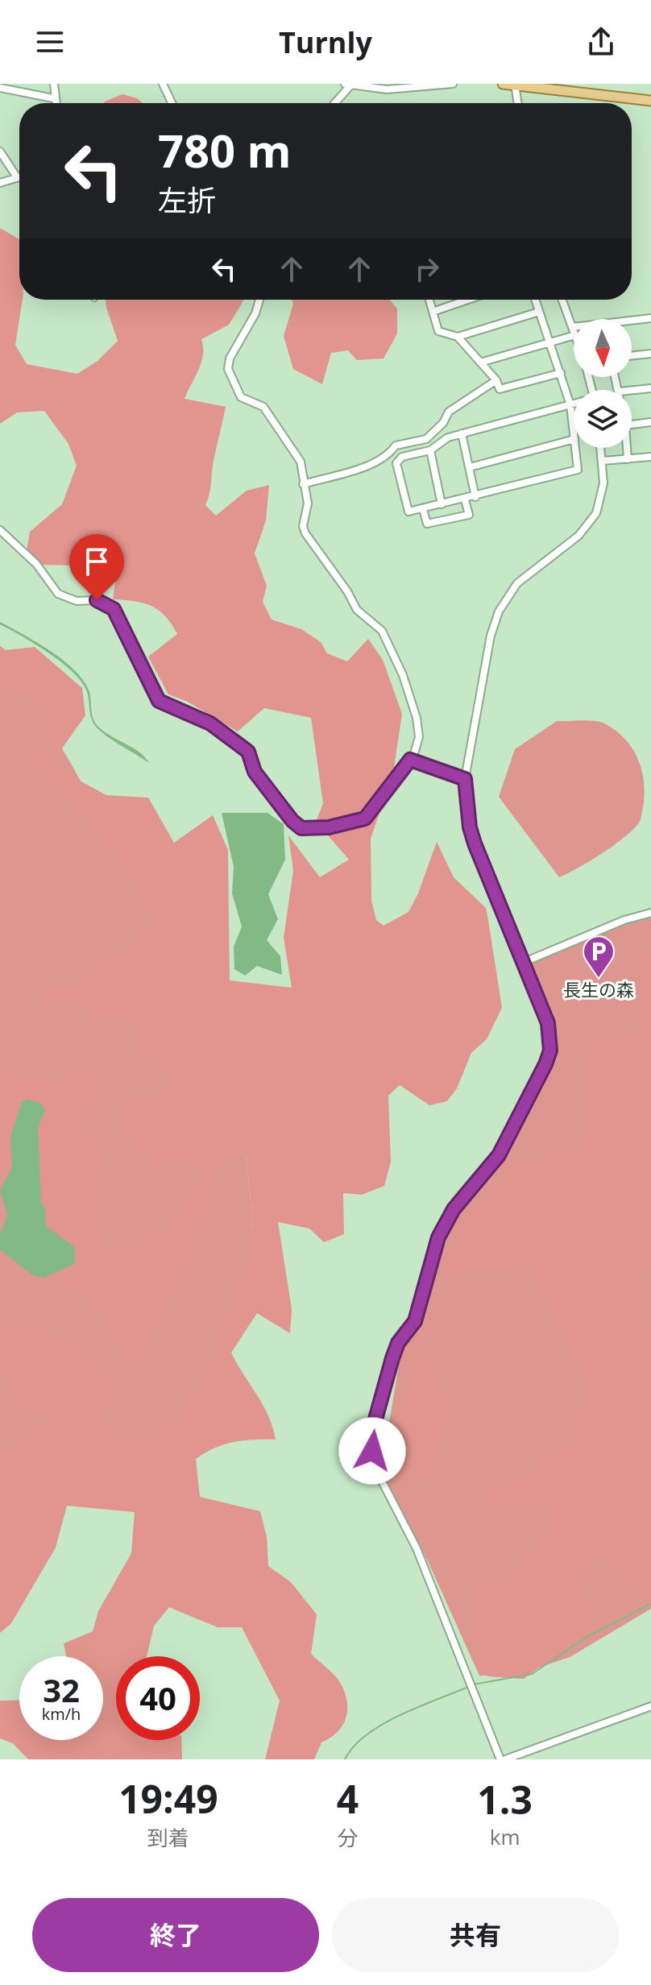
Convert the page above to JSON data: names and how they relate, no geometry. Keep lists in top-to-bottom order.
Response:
{
  "places": {
    "parking": ["長生の森"]
  },
  "north": "bottom",
  "page": {
    "header": "Turnly",
    "turn": ["780 m", "左折"],
    "speed": "32 km/h",
    "limit": "40",
    "eta": [
      "19:49",
      "到着",
      "4",
      "分",
      "1.3",
      "km"
    ],
    "buttons": ["終了", "共有"]
  }
}
